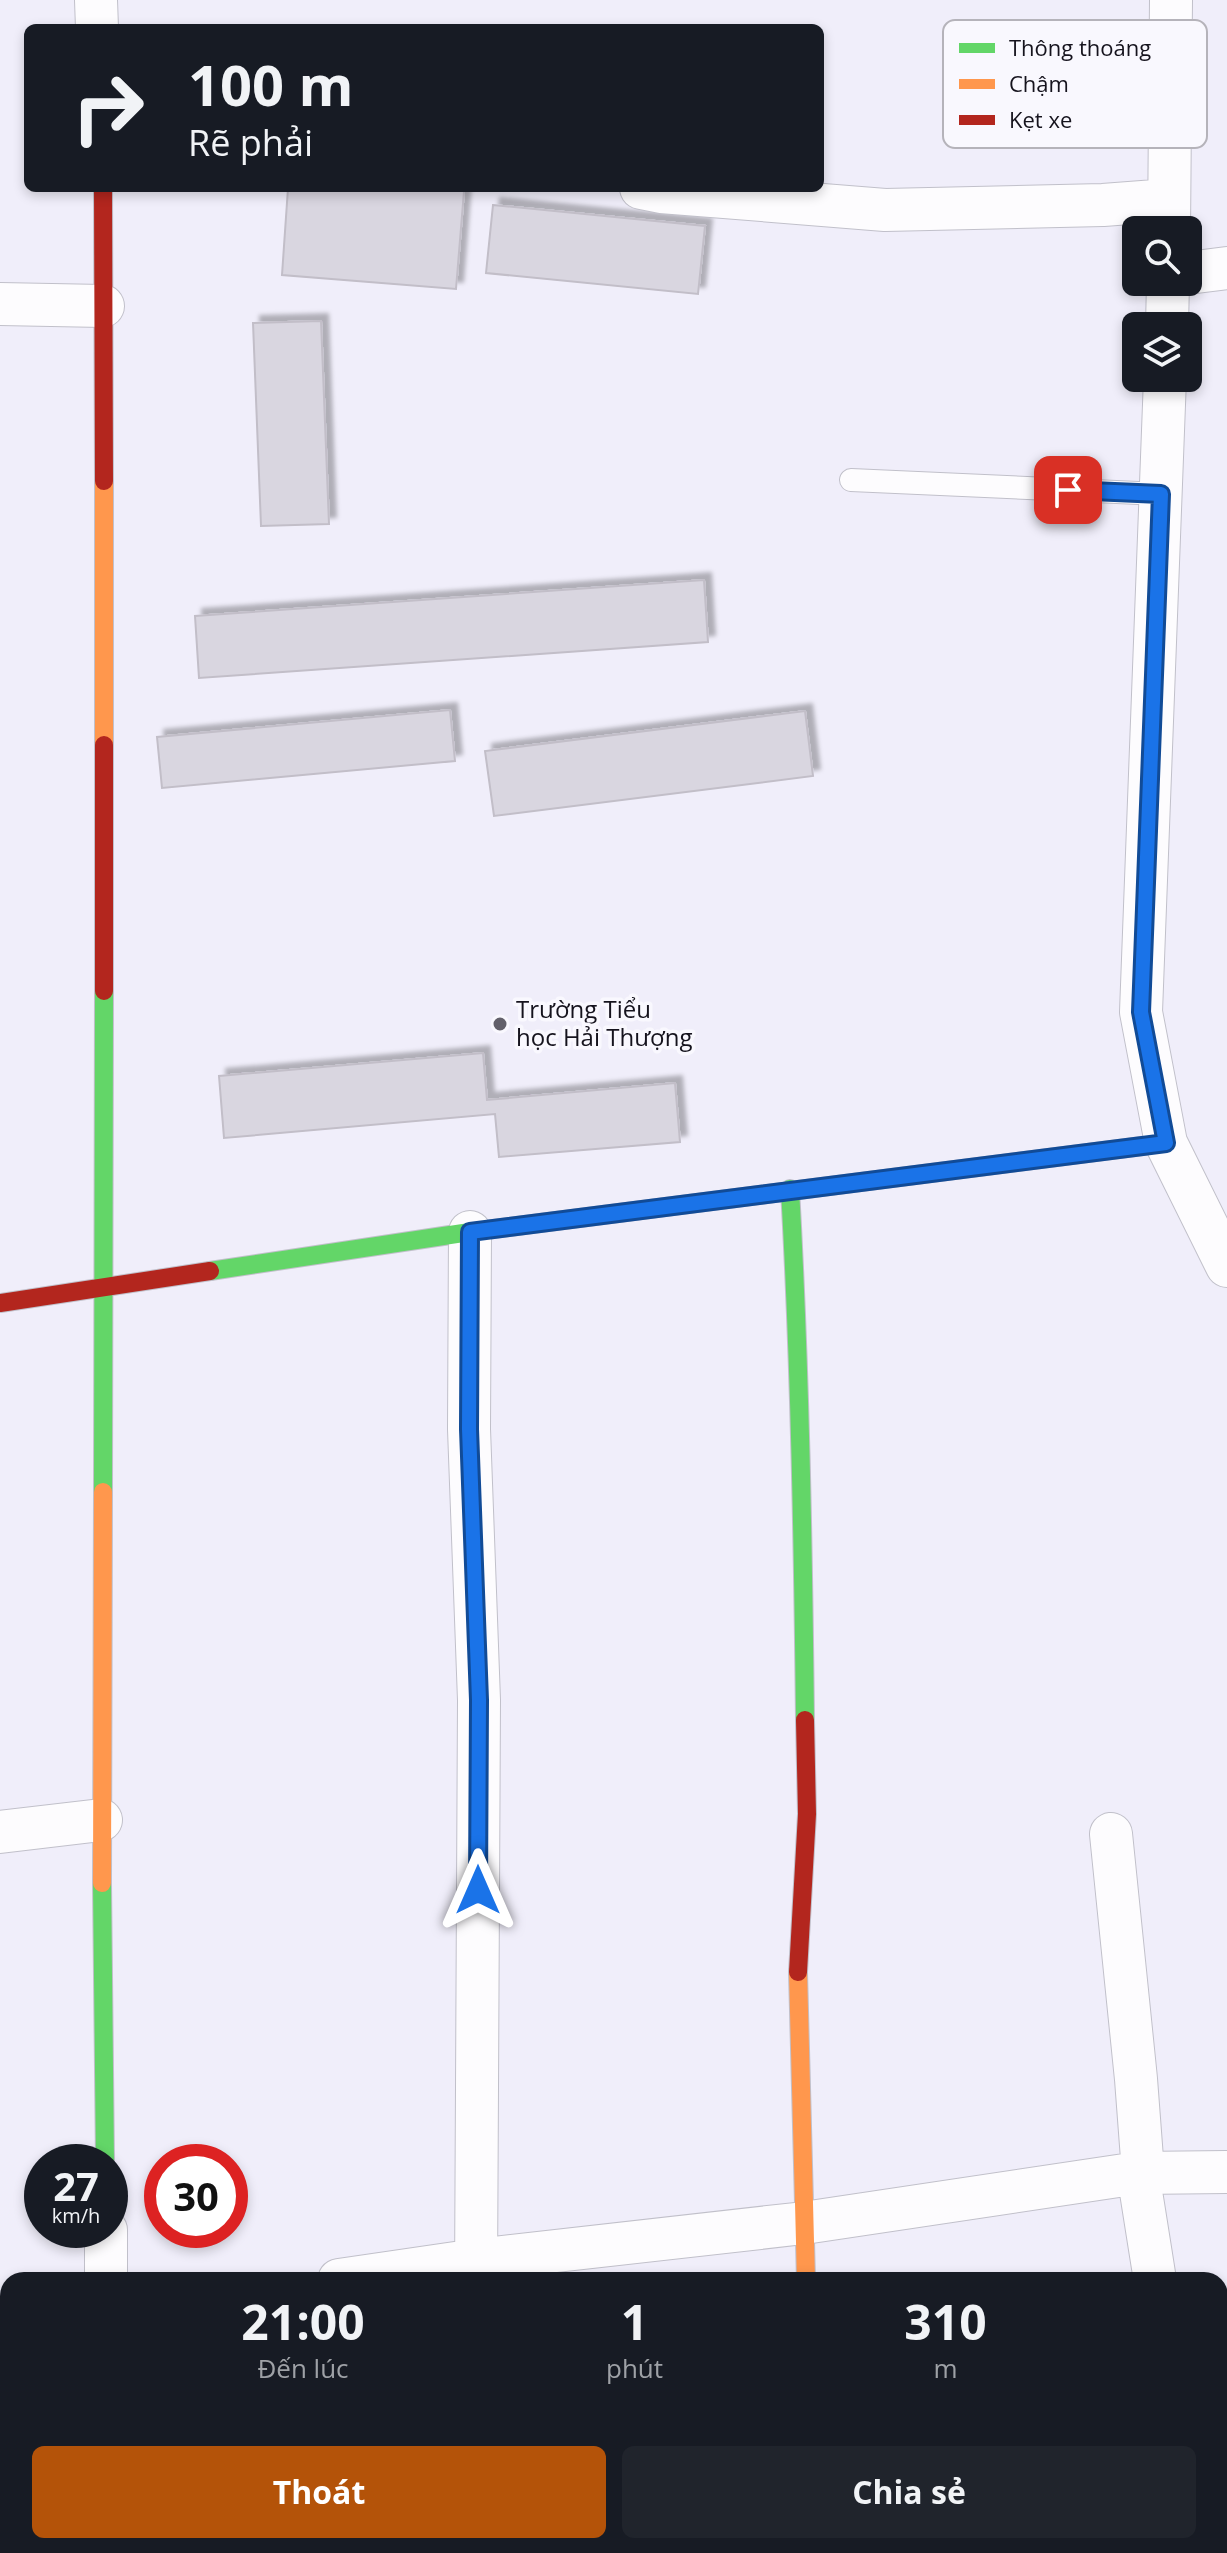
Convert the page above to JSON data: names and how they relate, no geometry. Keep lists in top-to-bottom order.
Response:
{
  "places": ["Trường Tiểu học Hải Thượng"],
  "legend": ["Thông thoáng", "Chậm", "Kẹt xe"],
  "page": {
    "turn": ["100 m", "Rẽ phải"],
    "speed": "27 km/h",
    "limit": "30",
    "eta": [
      "21:00",
      "Đến lúc",
      "1",
      "phút",
      "310",
      "m"
    ],
    "buttons": ["Thoát", "Chia sẻ"]
  }
}
